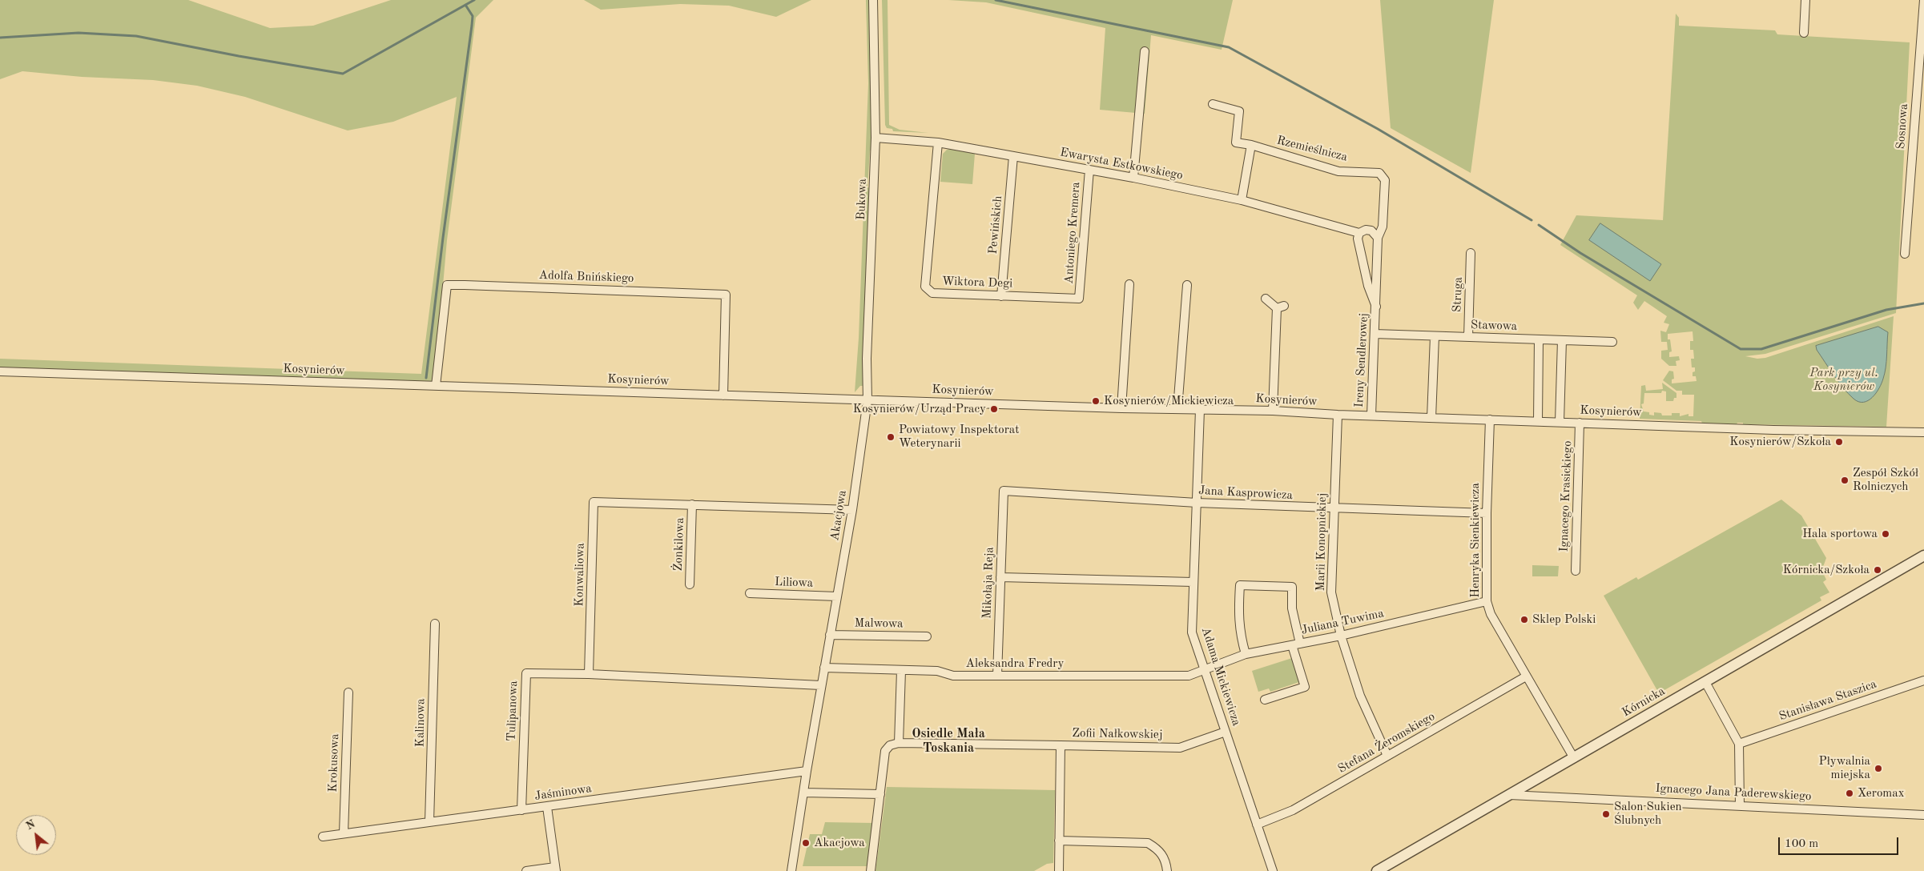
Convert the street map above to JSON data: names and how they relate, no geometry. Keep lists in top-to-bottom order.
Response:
{
  "streets": {
    "street": [
      "Sosnowa",
      "Rzemieślnicza",
      "Ewarysta Estkowskiego",
      "Bukowa",
      "Pewińskich",
      "Antoniego Kremera",
      "Adolfa Bnińskiego",
      "Wiktora Degi",
      "Struga",
      "Stawowa",
      "Ireny Sendlerowej",
      "Kosynierów",
      "Jana Kasprowicza",
      "Ignacego Krasickiego",
      "Akacjowa",
      "Henryka Sienkiewicza",
      "Marii Konopnickiej",
      "Żonkilowa",
      "Konwaliowa",
      "Liliowa",
      "Mikołaja Reja",
      "Juliana Tuwima",
      "Malwowa",
      "Aleksandra Fredry",
      "Adama Mickiewicza",
      "Stanisława Staszica",
      "Kórnicka",
      "Tulipanowa",
      "Kalinowa",
      "Zofii Nałkowskiej",
      "Stefana Żeromskiego",
      "Krokusowa",
      "Jaśminowa",
      "Ignacego Jana Paderewskiego"
    ]
  },
  "crossings": [
    ["Rzemieślnicza", "Ireny Sendlerowej"],
    ["Ewarysta Estkowskiego", "Bukowa"],
    ["Ewarysta Estkowskiego", "Pewińskich"],
    ["Ewarysta Estkowskiego", "Antoniego Kremera"],
    ["Ewarysta Estkowskiego", "Wiktora Degi"],
    ["Ewarysta Estkowskiego", "Ireny Sendlerowej"],
    ["Bukowa", "Kosynierów"],
    ["Bukowa", "Akacjowa"],
    ["Pewińskich", "Wiktora Degi"],
    ["Antoniego Kremera", "Wiktora Degi"],
    ["Adolfa Bnińskiego", "Kosynierów"],
    ["Struga", "Stawowa"],
    ["Stawowa", "Ireny Sendlerowej"],
    ["Ireny Sendlerowej", "Kosynierów"],
    ["Kosynierów", "Ignacego Krasickiego"],
    ["Kosynierów", "Akacjowa"],
    ["Kosynierów", "Henryka Sienkiewicza"],
    ["Kosynierów", "Marii Konopnickiej"],
    ["Kosynierów", "Adama Mickiewicza"],
    ["Jana Kasprowicza", "Henryka Sienkiewicza"],
    ["Jana Kasprowicza", "Marii Konopnickiej"],
    ["Jana Kasprowicza", "Mikołaja Reja"],
    ["Jana Kasprowicza", "Adama Mickiewicza"],
    ["Akacjowa", "Konwaliowa"],
    ["Akacjowa", "Liliowa"],
    ["Akacjowa", "Malwowa"],
    ["Akacjowa", "Aleksandra Fredry"],
    ["Akacjowa", "Jaśminowa"],
    ["Henryka Sienkiewicza", "Juliana Tuwima"],
    ["Henryka Sienkiewicza", "Kórnicka"],
    ["Henryka Sienkiewicza", "Stefana Żeromskiego"],
    ["Marii Konopnickiej", "Juliana Tuwima"],
    ["Marii Konopnickiej", "Stefana Żeromskiego"],
    ["Żonkilowa", "Konwaliowa"],
    ["Konwaliowa", "Tulipanowa"],
    ["Mikołaja Reja", "Aleksandra Fredry"],
    ["Juliana Tuwima", "Aleksandra Fredry"],
    ["Juliana Tuwima", "Adama Mickiewicza"],
    ["Aleksandra Fredry", "Adama Mickiewicza"],
    ["Adama Mickiewicza", "Zofii Nałkowskiej"],
    ["Adama Mickiewicza", "Stefana Żeromskiego"],
    ["Kórnicka", "Ignacego Jana Paderewskiego"],
    ["Tulipanowa", "Jaśminowa"],
    ["Kalinowa", "Jaśminowa"],
    ["Krokusowa", "Jaśminowa"]
  ],
  "districts": ["Osiedle Mała Toskania"],
  "parks": ["Park przy ul. Kosynierów"],
  "places": [
    "Kosynierów/Mickiewicza",
    "Kosynierów/Urząd Pracy",
    "Powiatowy Inspektorat Weterynarii",
    "Kosynierów/Szkoła",
    "Zespół Szkół Rolniczych",
    "Hala sportowa",
    "Kórnicka/Szkoła",
    "Sklep Polski",
    "Pływalnia miejska",
    "Xeromax",
    "Salon Sukien Ślubnych",
    "Akacjowa"
  ],
  "scale_bar": "100 m",
  "north": "top left"
}
